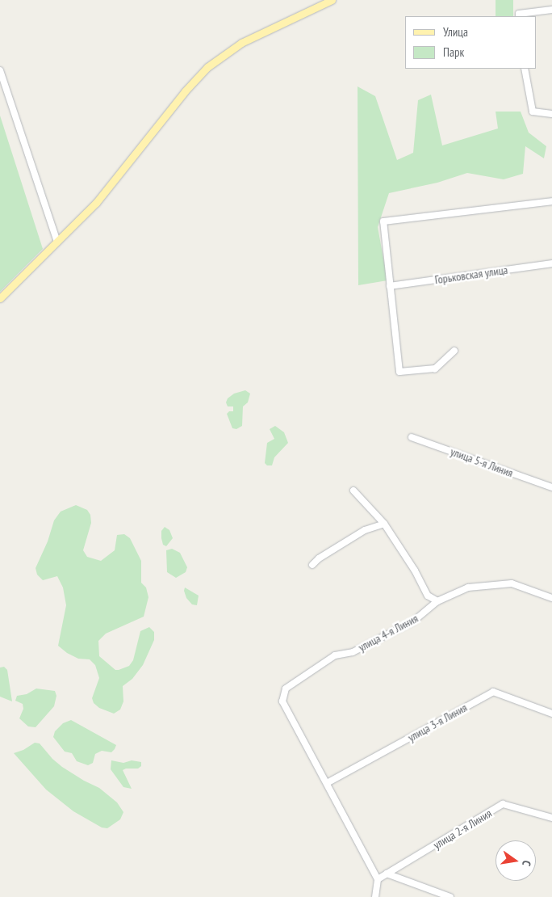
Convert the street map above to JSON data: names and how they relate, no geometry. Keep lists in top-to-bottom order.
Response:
{
  "streets": {
    "street": [
      "Горьковская улица",
      "улица 5-я Линия",
      "улица 4-я Линия",
      "улица 3-я Линия",
      "улица 2-я Линия"
    ]
  },
  "crossings": [
    ["улица 4-я Линия", "улица 3-я Линия"]
  ],
  "legend": ["Улица", "Парк"],
  "north": "right"
}
